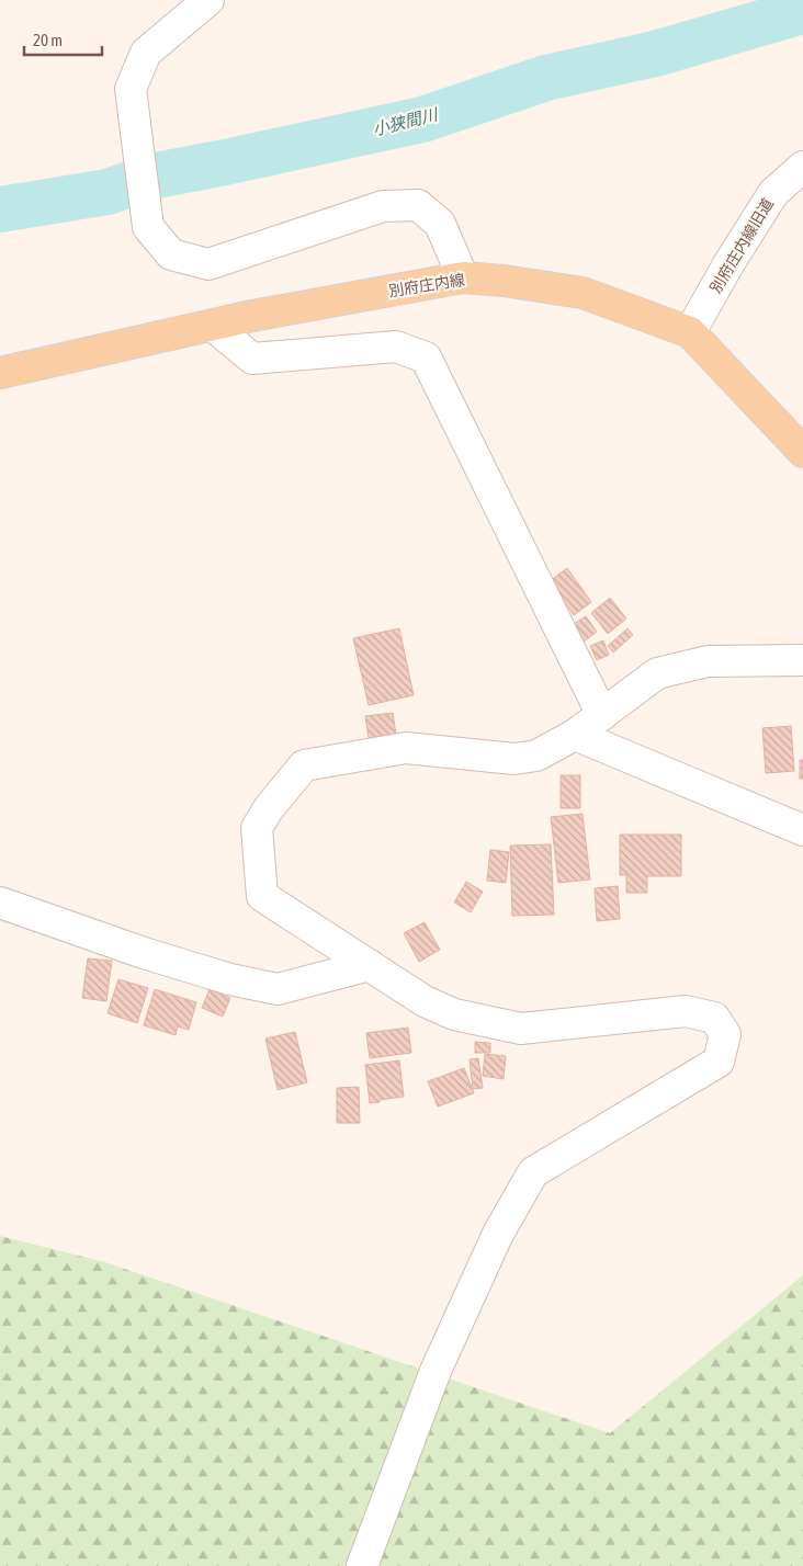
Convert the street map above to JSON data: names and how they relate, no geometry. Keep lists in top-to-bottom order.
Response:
{
  "streets": {
    "main road": ["別府庄内線"],
    "street": ["別府庄内線旧道"]
  },
  "crossings": [
    ["別府庄内線旧道", "別府庄内線"]
  ],
  "water": ["小狭間川"],
  "scale_bar": "20 m"
}
